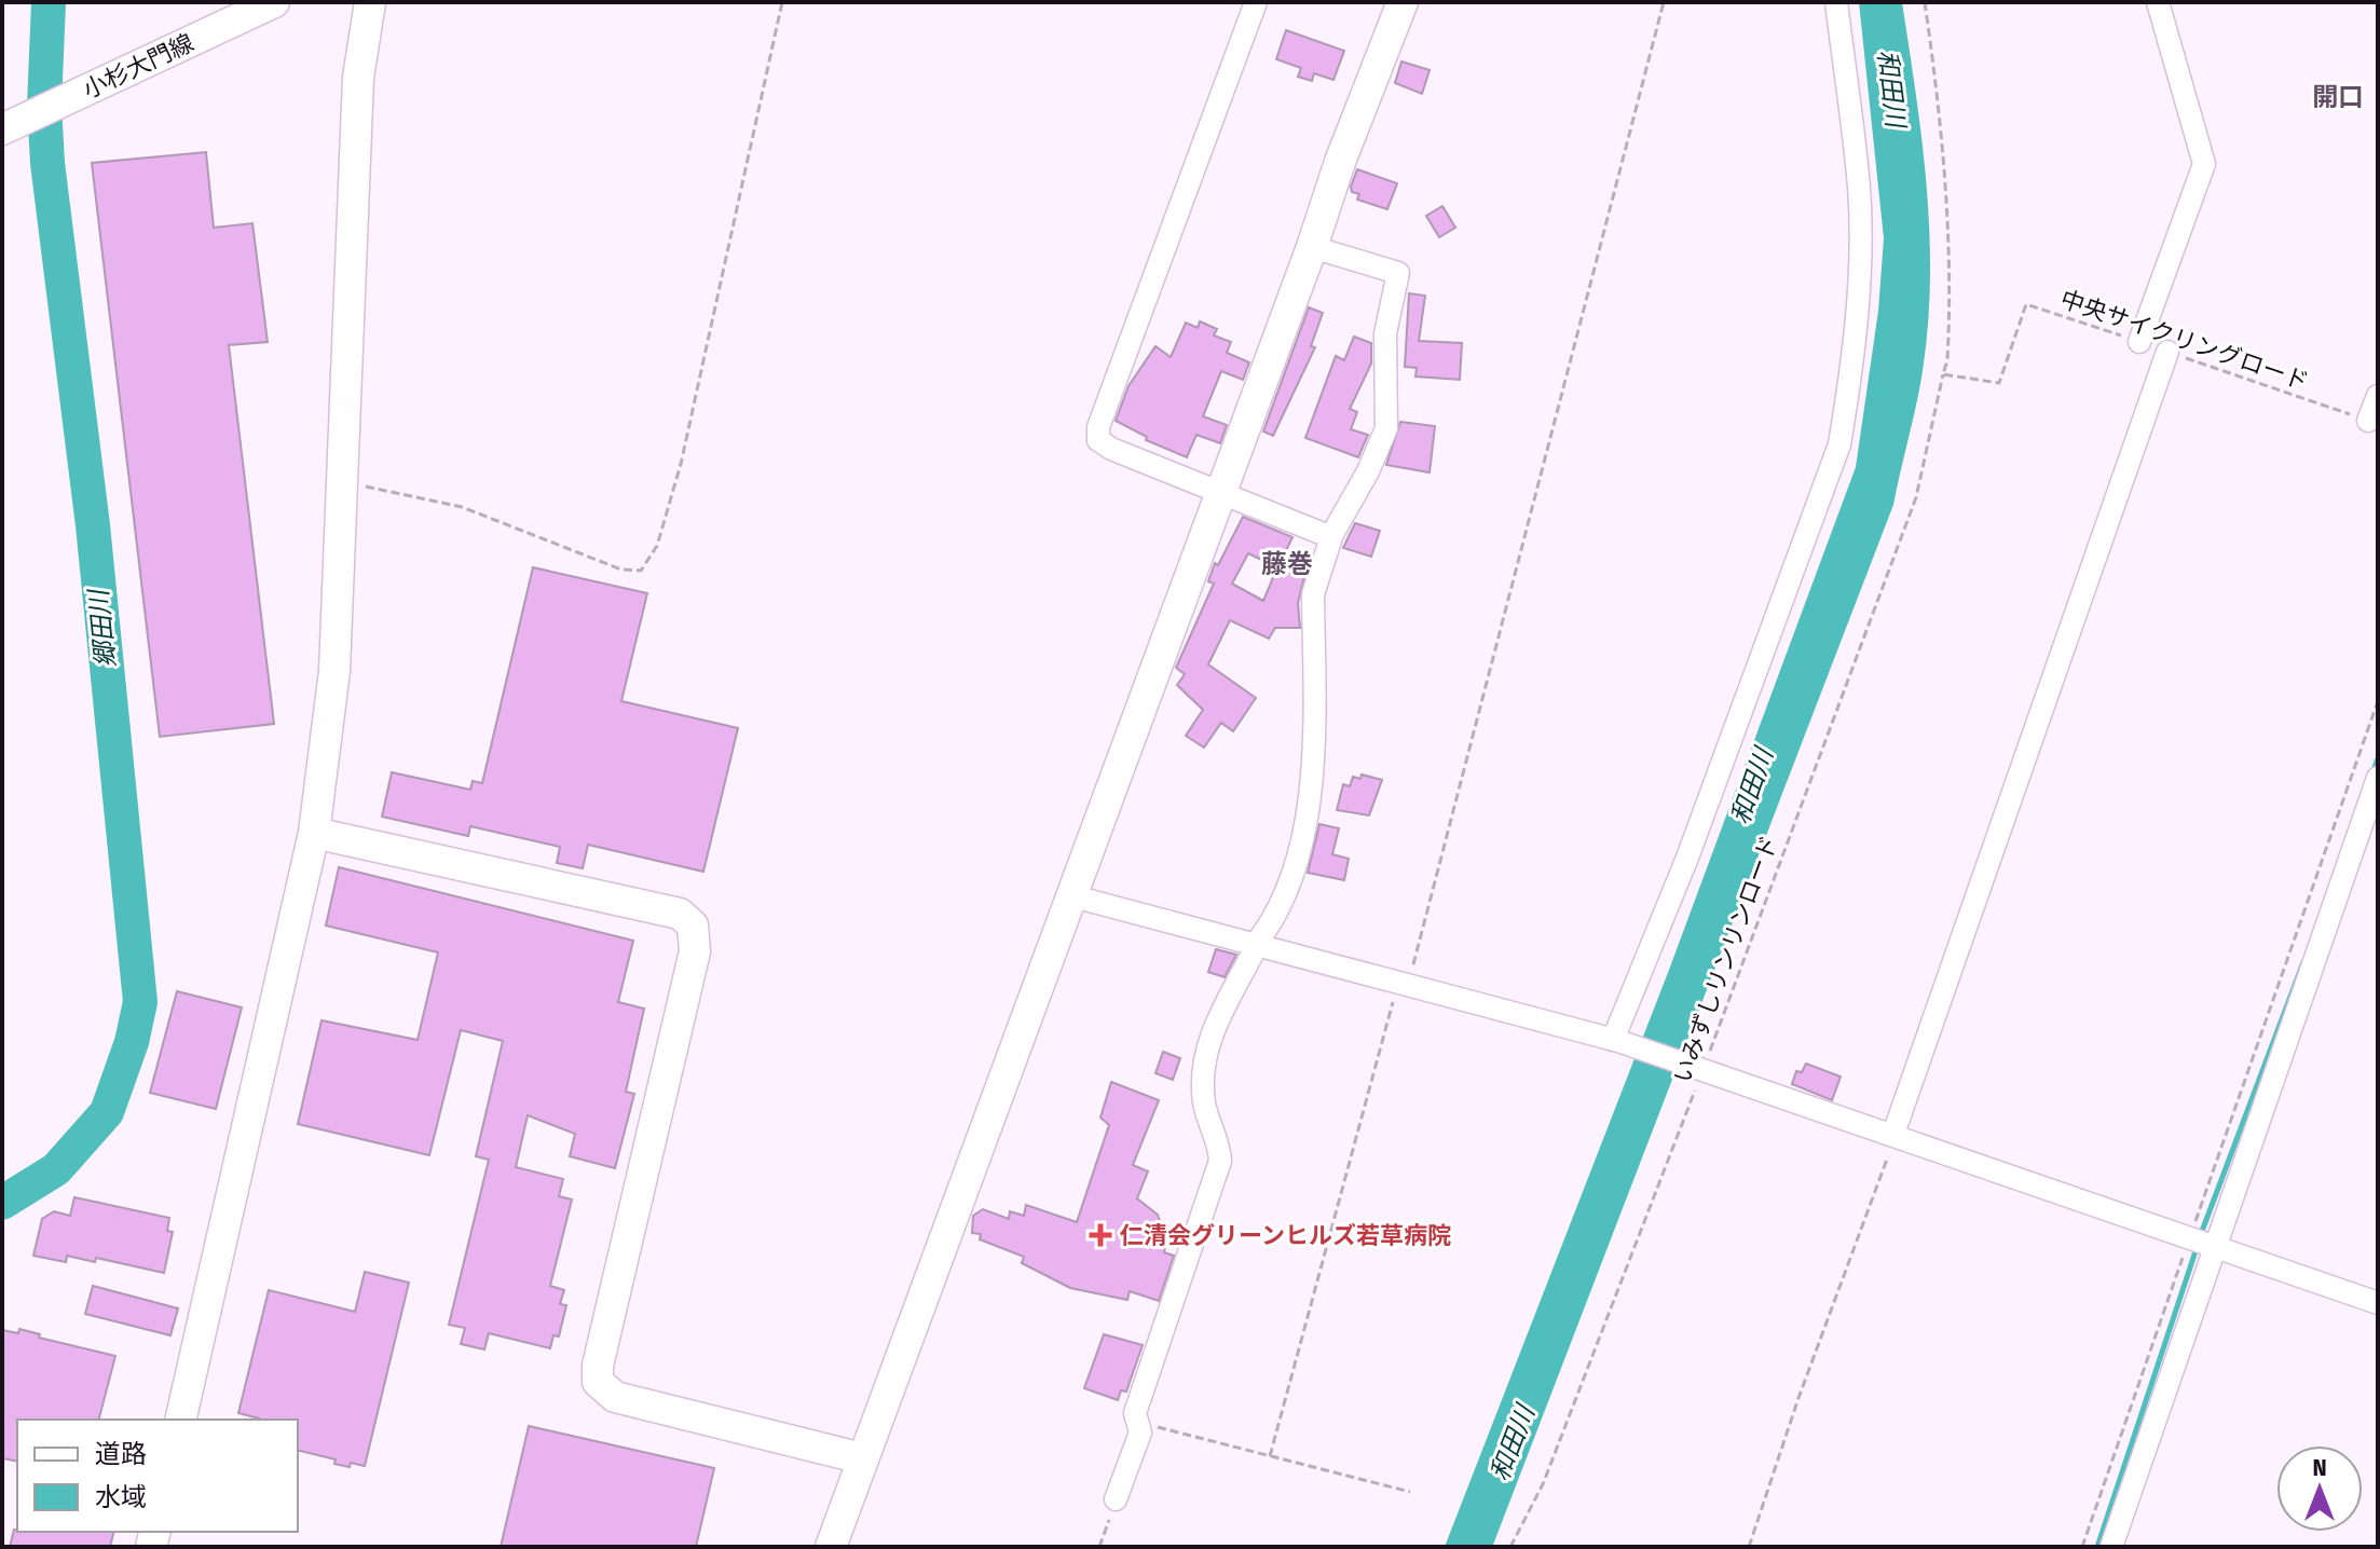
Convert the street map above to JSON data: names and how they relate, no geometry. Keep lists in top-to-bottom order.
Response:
{
  "streets": {
    "street": ["小杉大門線"],
    "path": ["中央サイクリングロード", "いみずしリンリンロード"]
  },
  "crossings": [
    ["中央サイクリングロード", "いみずしリンリンロード"]
  ],
  "districts": ["開口", "藤巻"],
  "water": ["和田川", "郷田川"],
  "places": {
    "health": ["仁清会グリーンヒルズ若草病院"]
  },
  "legend": ["道路", "水域"],
  "north": "top"
}
